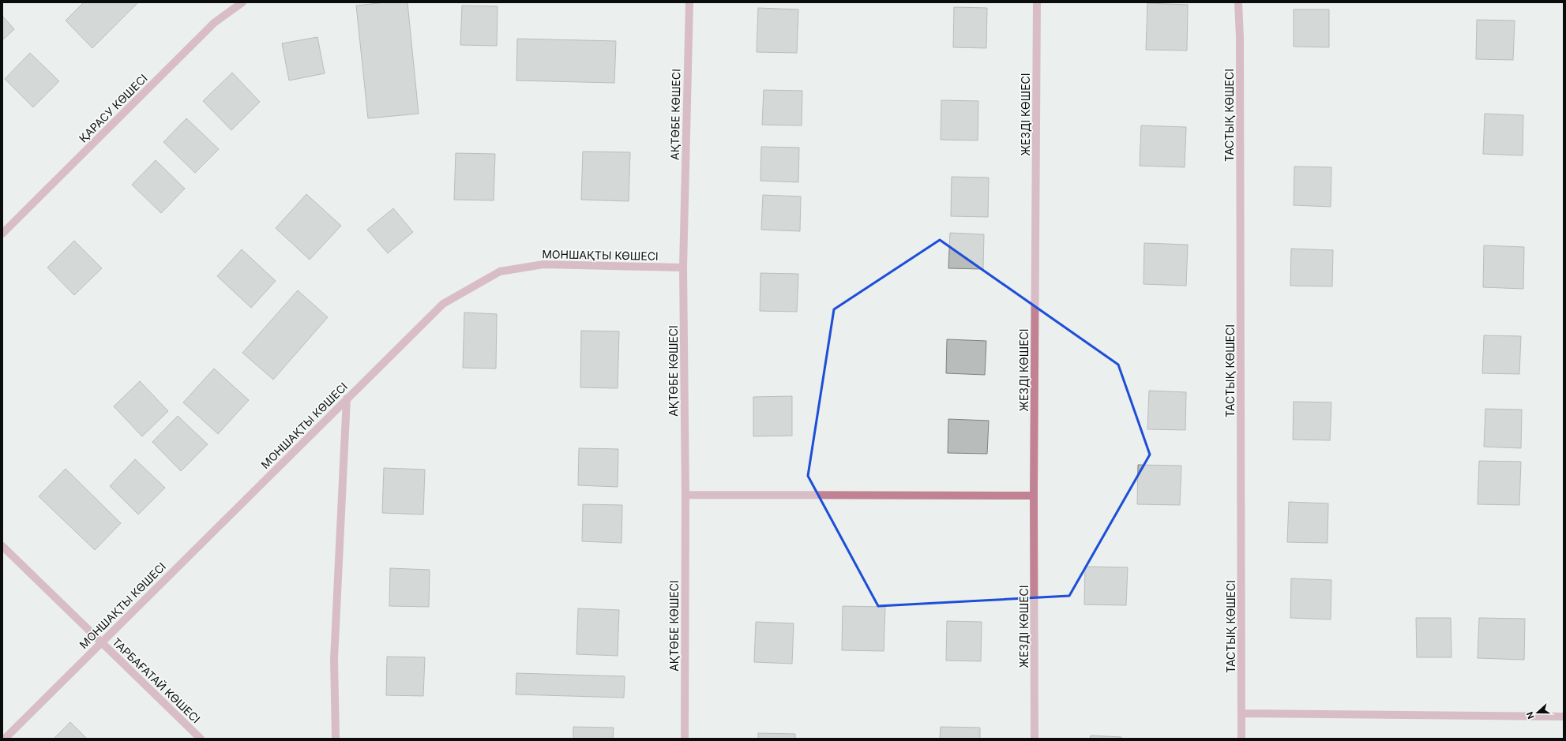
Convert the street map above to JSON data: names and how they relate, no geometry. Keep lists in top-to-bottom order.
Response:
{
  "streets": {
    "street": [
      "ҚАРАСУ КӨШЕСІ",
      "АҚТӨБЕ КӨШЕСІ",
      "ЖЕЗДІ КӨШЕСІ",
      "ТАСТЫҚ КӨШЕСІ",
      "МОНШАҚТЫ КӨШЕСІ",
      "ТАРБАҒАТАЙ КӨШЕСІ"
    ]
  },
  "crossings": [
    ["АҚТӨБЕ КӨШЕСІ", "МОНШАҚТЫ КӨШЕСІ"],
    ["МОНШАҚТЫ КӨШЕСІ", "ТАРБАҒАТАЙ КӨШЕСІ"]
  ],
  "north": "left"
}
